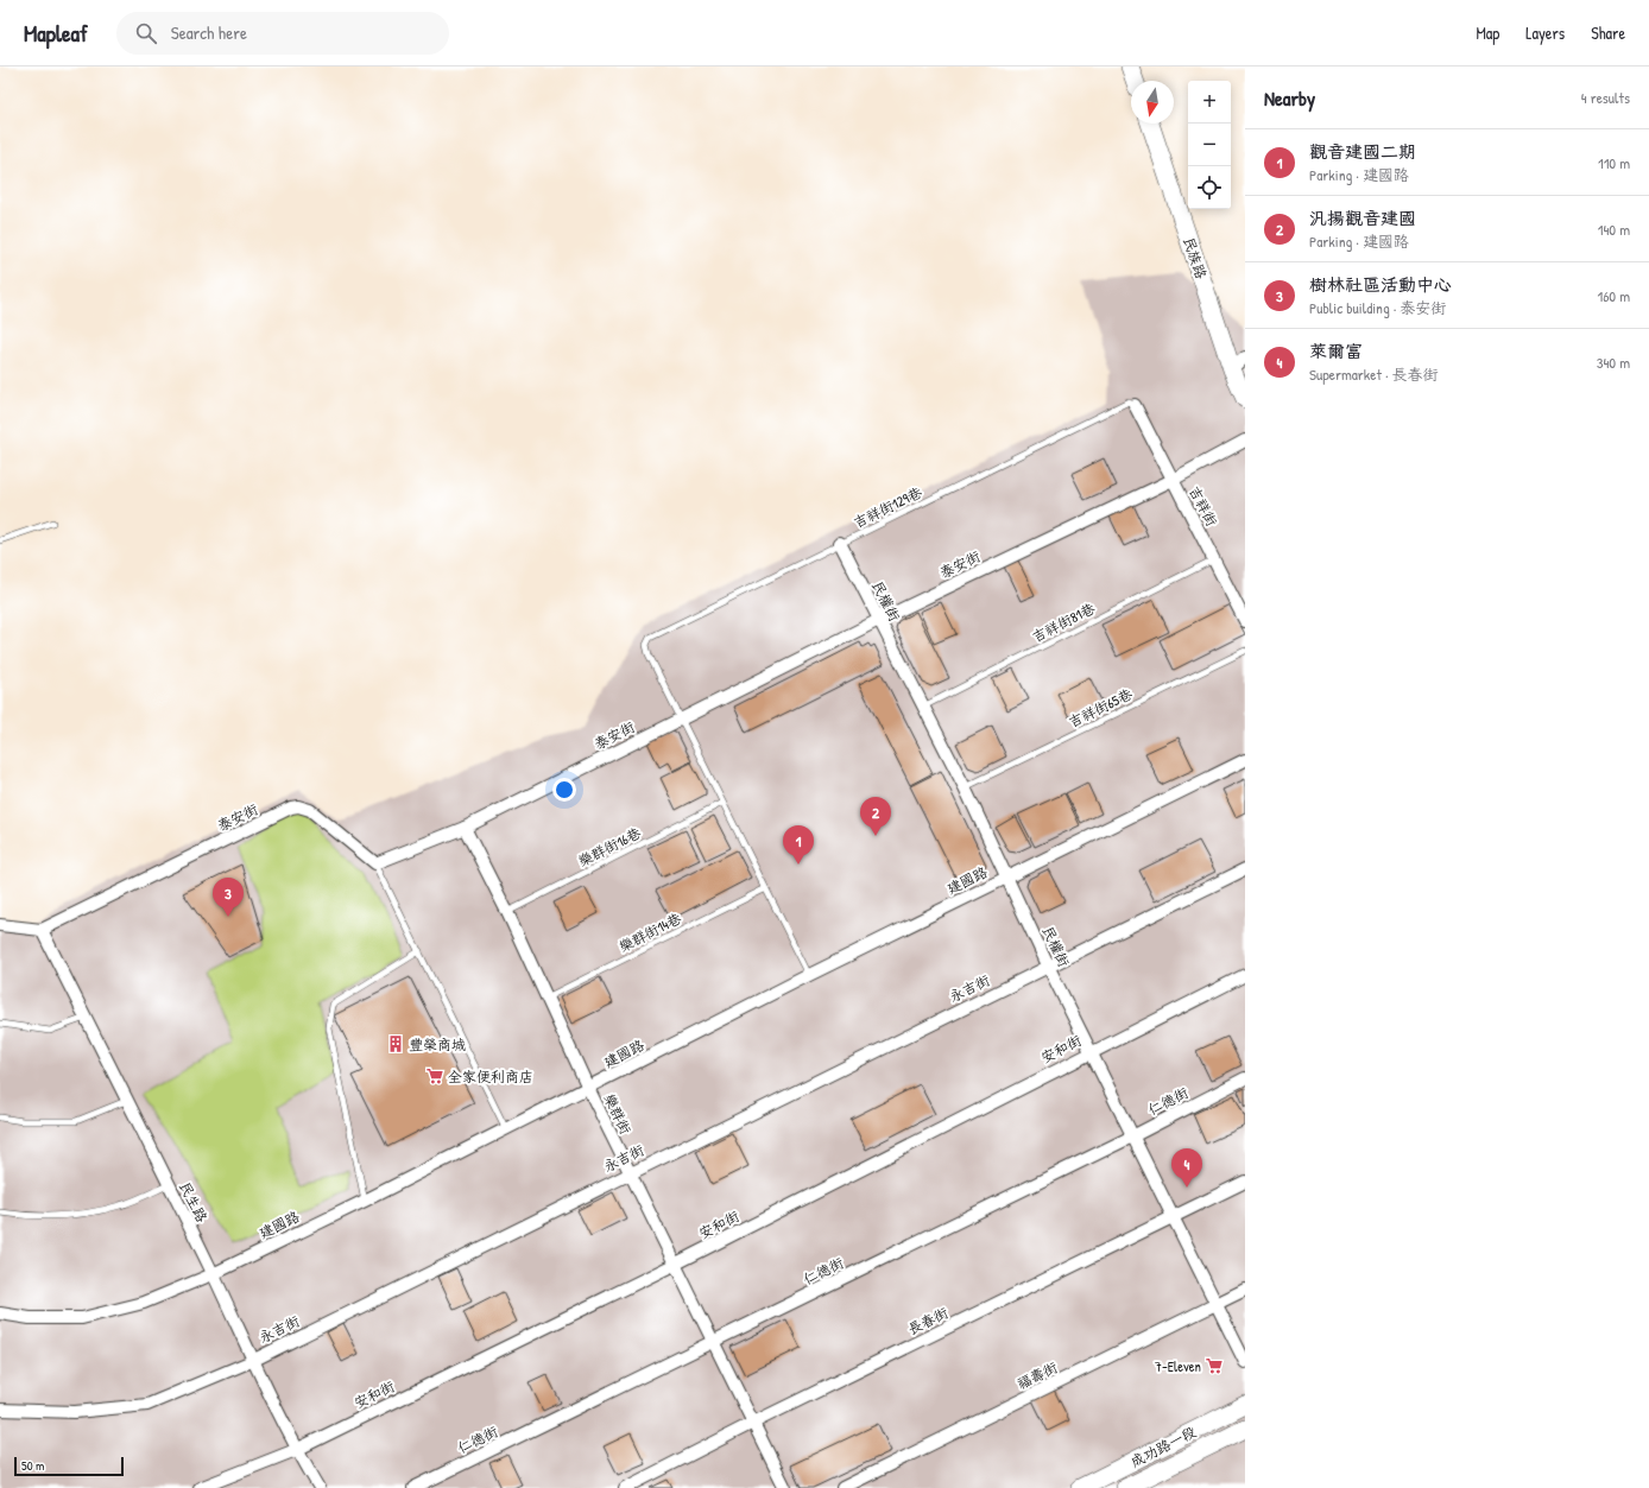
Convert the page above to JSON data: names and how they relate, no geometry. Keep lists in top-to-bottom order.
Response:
{
  "streets": {
    "street": [
      "民族路",
      "吉祥街",
      "泰安街",
      "民權街",
      "建國路",
      "永吉街",
      "安和街",
      "仁德街",
      "樂群街",
      "民生路",
      "長春街",
      "福壽街",
      "成功路一段"
    ],
    "lane": [
      "吉祥街129巷",
      "吉祥街81巷",
      "吉祥街65巷",
      "樂群街16巷",
      "樂群街14巷"
    ]
  },
  "crossings": [
    ["吉祥街", "吉祥街129巷"],
    ["吉祥街", "泰安街"],
    ["吉祥街", "吉祥街81巷"],
    ["吉祥街129巷", "泰安街"],
    ["吉祥街129巷", "民權街"],
    ["泰安街", "民權街"],
    ["泰安街", "樂群街"],
    ["泰安街", "民生路"],
    ["民權街", "吉祥街81巷"],
    ["民權街", "吉祥街65巷"],
    ["民權街", "建國路"],
    ["民權街", "永吉街"],
    ["民權街", "安和街"],
    ["民權街", "仁德街"],
    ["民權街", "長春街"],
    ["民權街", "福壽街"],
    ["樂群街16巷", "樂群街"],
    ["建國路", "樂群街"],
    ["建國路", "民生路"],
    ["樂群街14巷", "樂群街"],
    ["永吉街", "樂群街"],
    ["永吉街", "民生路"],
    ["安和街", "樂群街"],
    ["安和街", "民生路"],
    ["仁德街", "樂群街"],
    ["樂群街", "長春街"]
  ],
  "places": {
    "building": ["豐榮商城"],
    "supermarket": ["全家便利商店", "7-Eleven"]
  },
  "scale_bar": "50 m",
  "north": "bottom",
  "page": {
    "header": "Mapleaf",
    "search": "Search here",
    "nav": ["Map", "Layers", "Share"],
    "heading": ["Nearby", "4 results"],
    "map_buttons": ["+", "−"],
    "list": [
      {
        "mark": "1",
        "name": "觀音建國二期",
        "note": "Parking · 建國路",
        "value": "110 m"
      },
      {
        "mark": "2",
        "name": "汎揚觀音建國",
        "note": "Parking · 建國路",
        "value": "140 m"
      },
      {
        "mark": "3",
        "name": "樹林社區活動中心",
        "note": "Public building · 泰安街",
        "value": "160 m"
      },
      {
        "mark": "4",
        "name": "萊爾富",
        "note": "Supermarket · 長春街",
        "value": "340 m"
      }
    ],
    "pins": [
      "2",
      "1",
      "3",
      "4"
    ],
    "scale": "50 m"
  }
}
